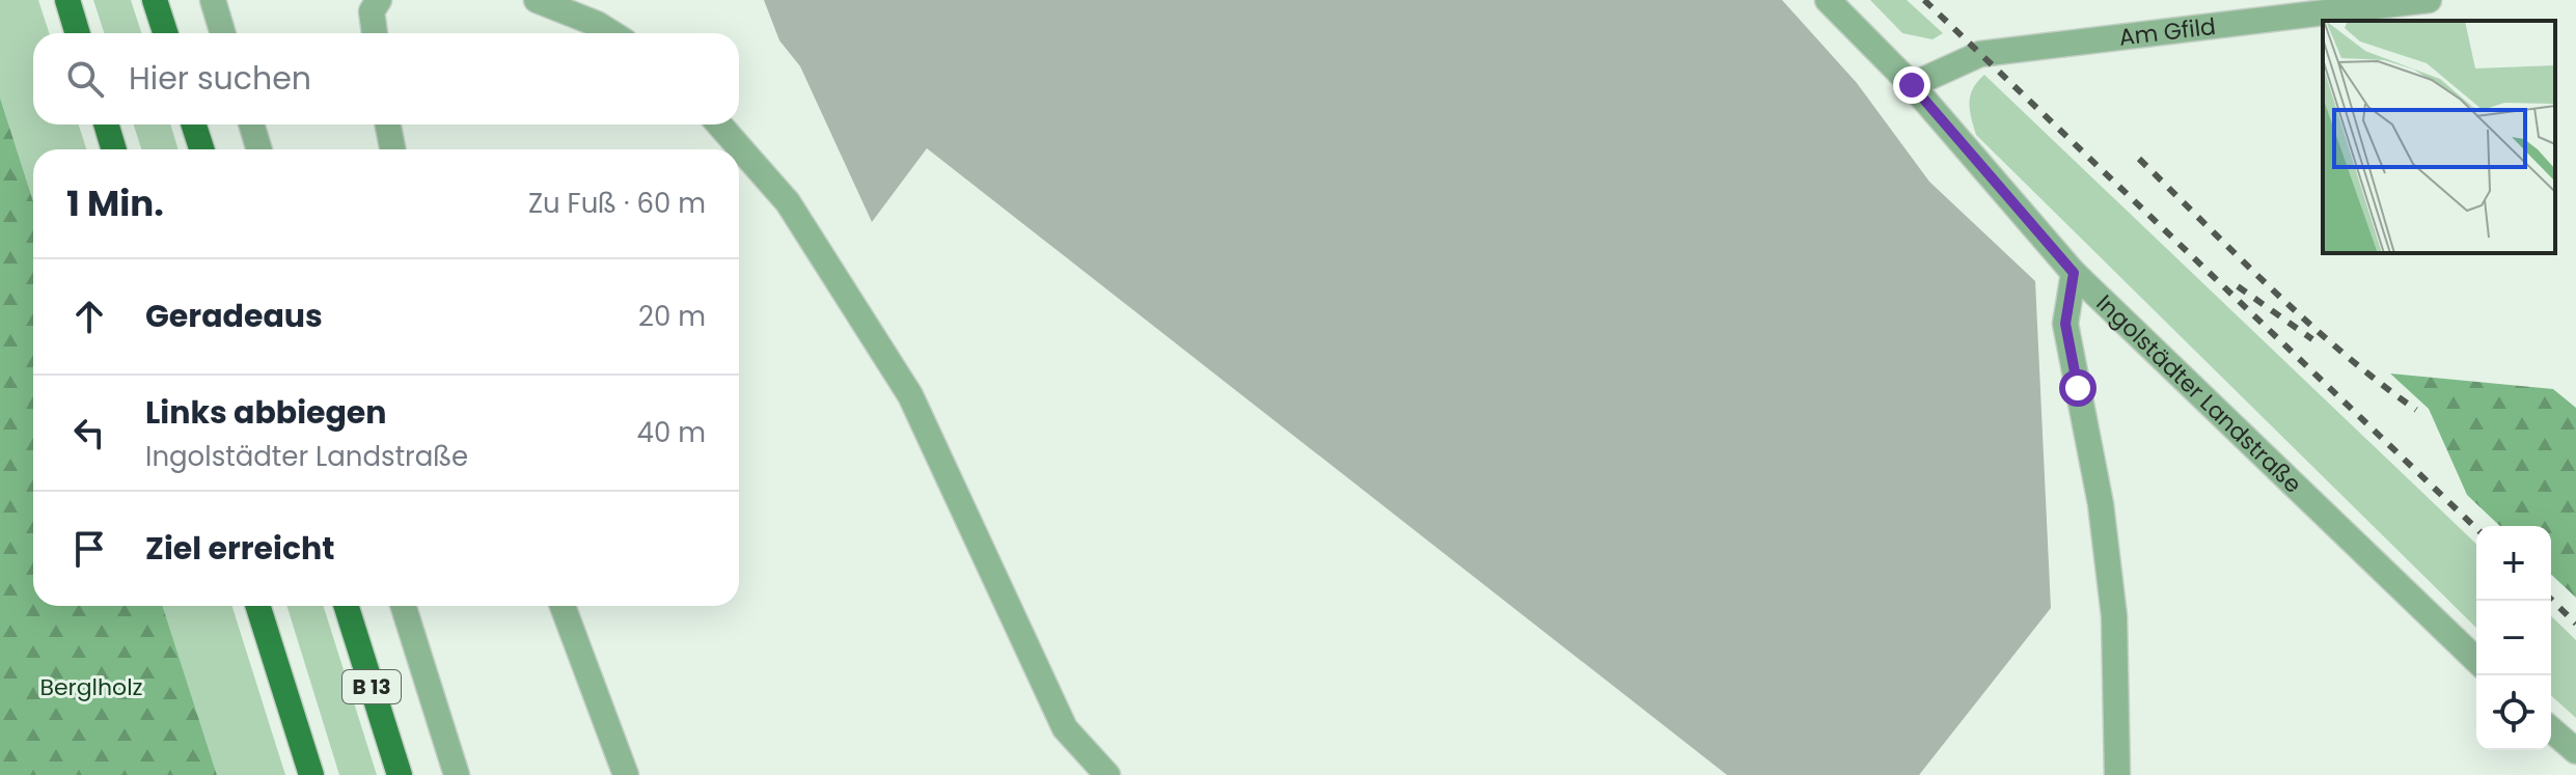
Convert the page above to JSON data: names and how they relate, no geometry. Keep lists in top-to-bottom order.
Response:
{
  "streets": {
    "main road": ["B 13"],
    "street": ["Am Gfild", "Ingolstädter Landstraße"]
  },
  "crossings": [
    ["Am Gfild", "Ingolstädter Landstraße"]
  ],
  "parks": ["Berglholz"],
  "page": {
    "search": "Hier suchen",
    "heading": ["1 Min.", "Zu Fuß · 60 m"],
    "list": [
      ["Geradeaus", "20 m"],
      ["Links abbiegen", "Ingolstädter Landstraße", "40 m"],
      "Ziel erreicht"
    ],
    "map_buttons": ["+", "−"]
  }
}
